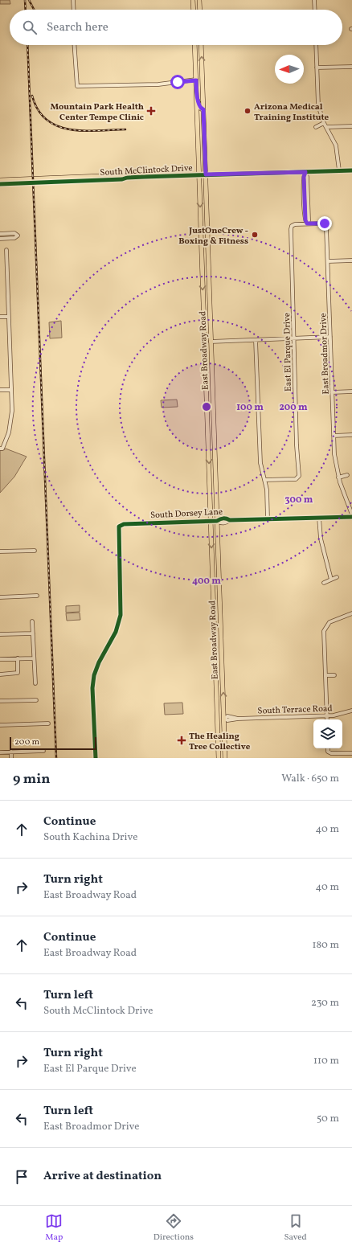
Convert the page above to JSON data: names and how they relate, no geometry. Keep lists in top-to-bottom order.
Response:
{
  "streets": {
    "main road": ["South McClintock Drive", "East Broadway Road"],
    "street": [
      "East El Parque Drive",
      "East Broadmor Drive",
      "South Dorsey Lane",
      "South Terrace Road"
    ]
  },
  "crossings": [
    ["South McClintock Drive", "East Broadway Road"],
    ["East Broadway Road", "South Dorsey Lane"],
    ["East Broadway Road", "South Terrace Road"],
    ["East El Parque Drive", "East Broadmor Drive"],
    ["East Broadmor Drive", "South Dorsey Lane"]
  ],
  "places": {
    "health": ["Mountain Park Health Center Tempe Clinic", "The Healing Tree Collective"],
    "other": ["Arizona Medical Training Institute", "JustOneCrew - Boxing & Fitness"]
  },
  "scale_bar": "200 m",
  "north": "left",
  "page": {
    "search": "Search here",
    "scale": "200 m",
    "heading": ["9 min", "Walk · 650 m"],
    "list": [
      ["Continue", "South Kachina Drive", "40 m"],
      ["Turn right", "East Broadway Road", "40 m"],
      ["Continue", "East Broadway Road", "180 m"],
      ["Turn left", "South McClintock Drive", "230 m"],
      ["Turn right", "East El Parque Drive", "110 m"],
      ["Turn left", "East Broadmor Drive", "50 m"],
      "Arrive at destination"
    ],
    "nav": ["Map", "Directions", "Saved"]
  },
  "rings": [
    "100 m",
    "200 m",
    "300 m",
    "400 m"
  ]
}
